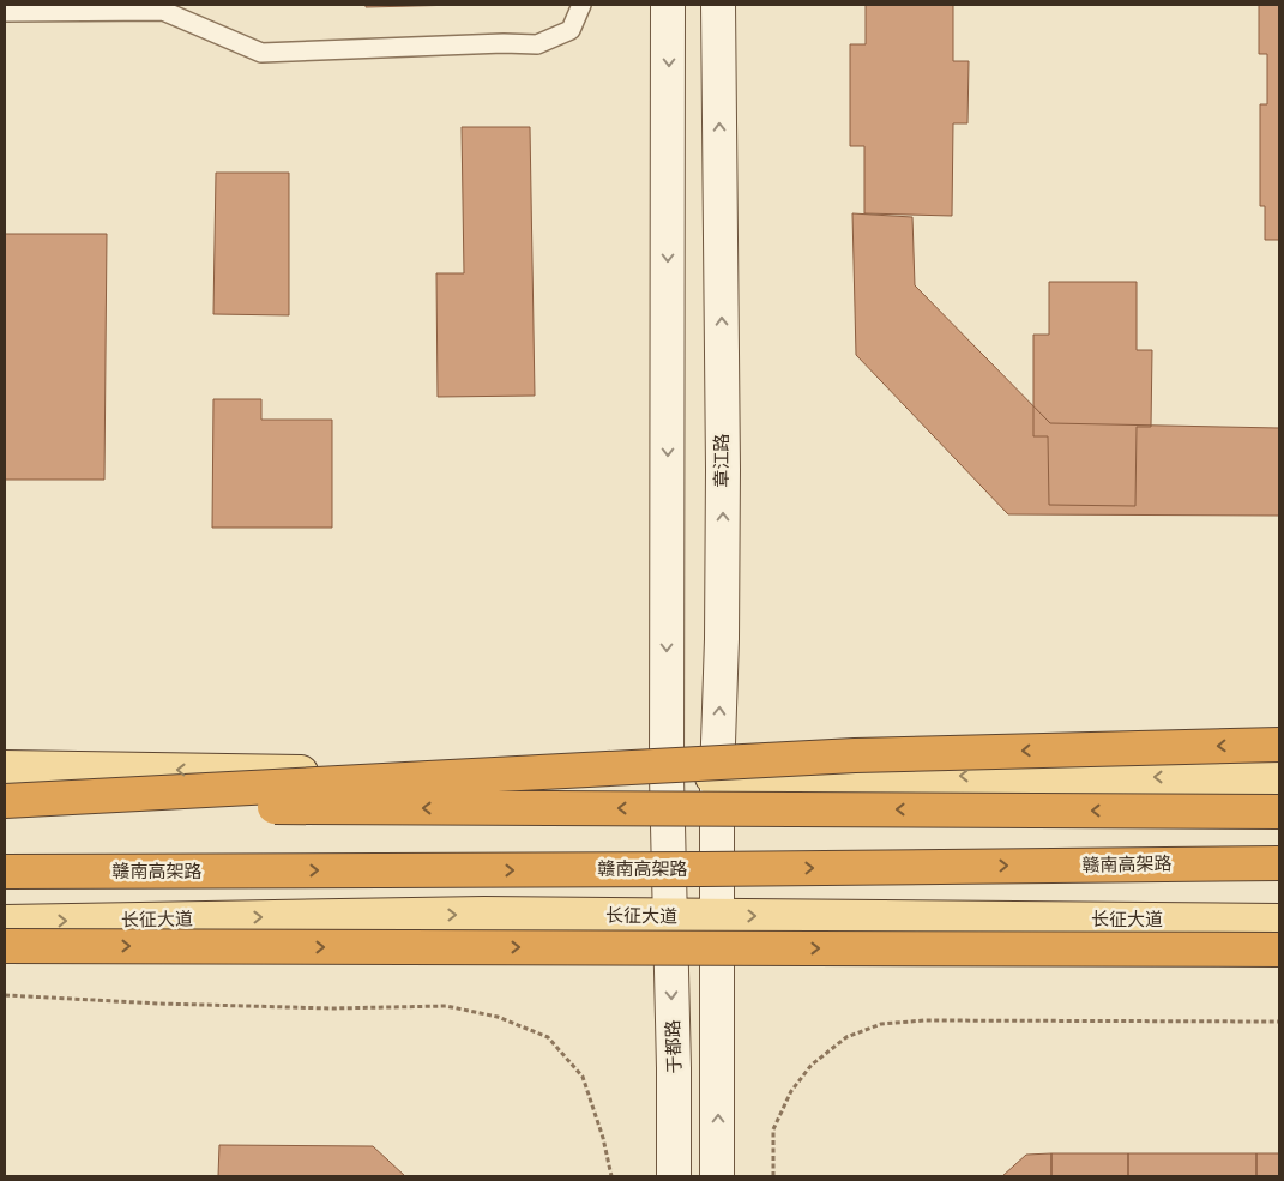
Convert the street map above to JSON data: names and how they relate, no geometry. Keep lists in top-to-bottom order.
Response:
{
  "streets": {
    "highway": ["赣南高架路"],
    "main road": ["章江路", "长征大道", "于都路"]
  },
  "crossings": [
    ["章江路", "长征大道"],
    ["长征大道", "于都路"]
  ]
}
